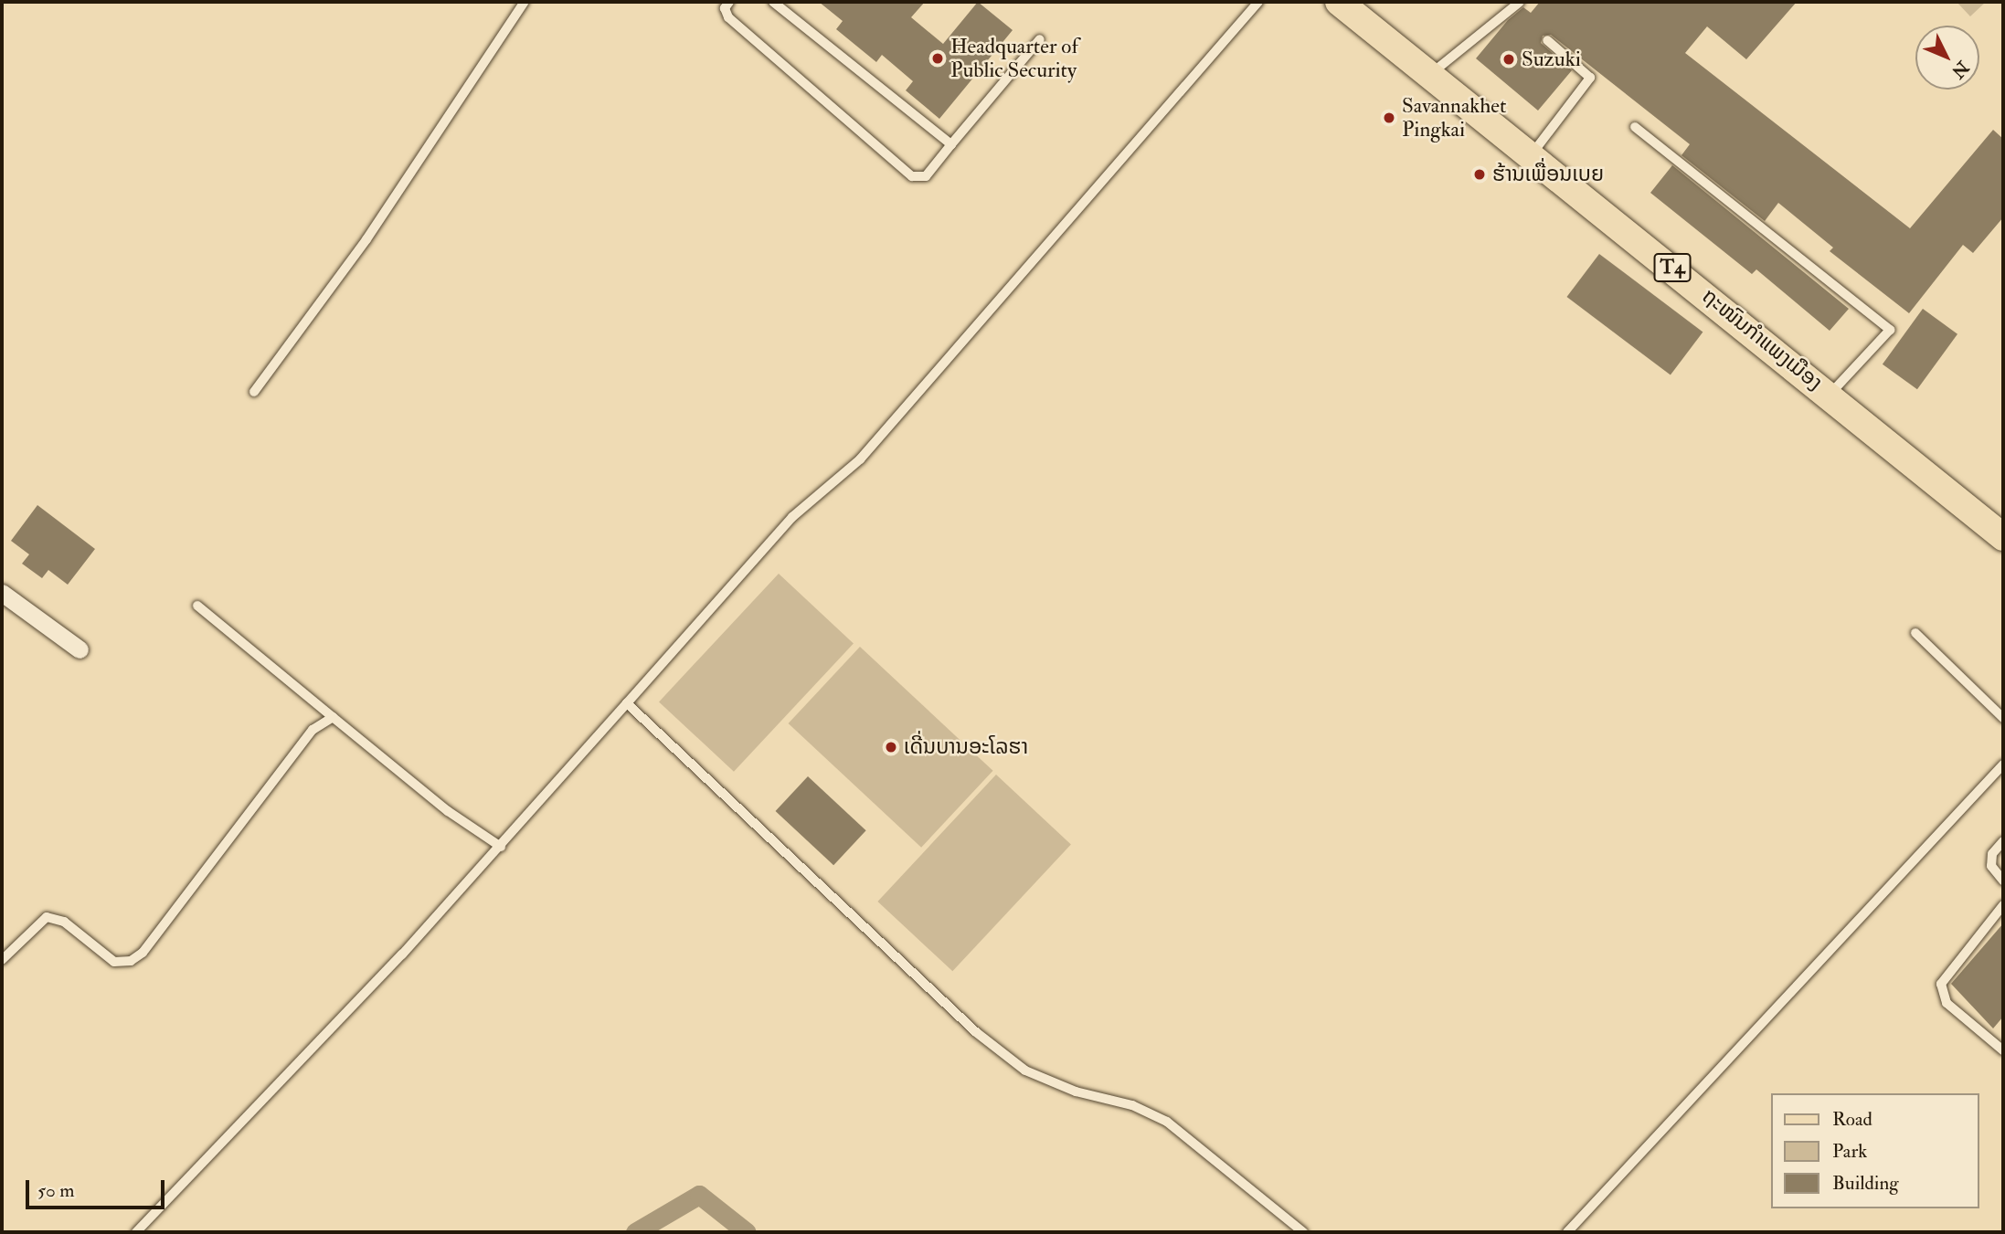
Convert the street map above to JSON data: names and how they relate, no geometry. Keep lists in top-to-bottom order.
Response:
{
  "streets": {
    "main road": ["T4", "ຖະໜົນກຳແພງເມືອງ"]
  },
  "places": [
    "Headquarter of Public Security",
    "Suzuki",
    "Savannakhet Pingkai",
    "ຮ້ານເພື່ອນເບຍ",
    "ເດີ່ນບານອະໂລຮາ"
  ],
  "legend": ["Road", "Park", "Building"],
  "scale_bar": "50 m",
  "north": "bottom right"
}
